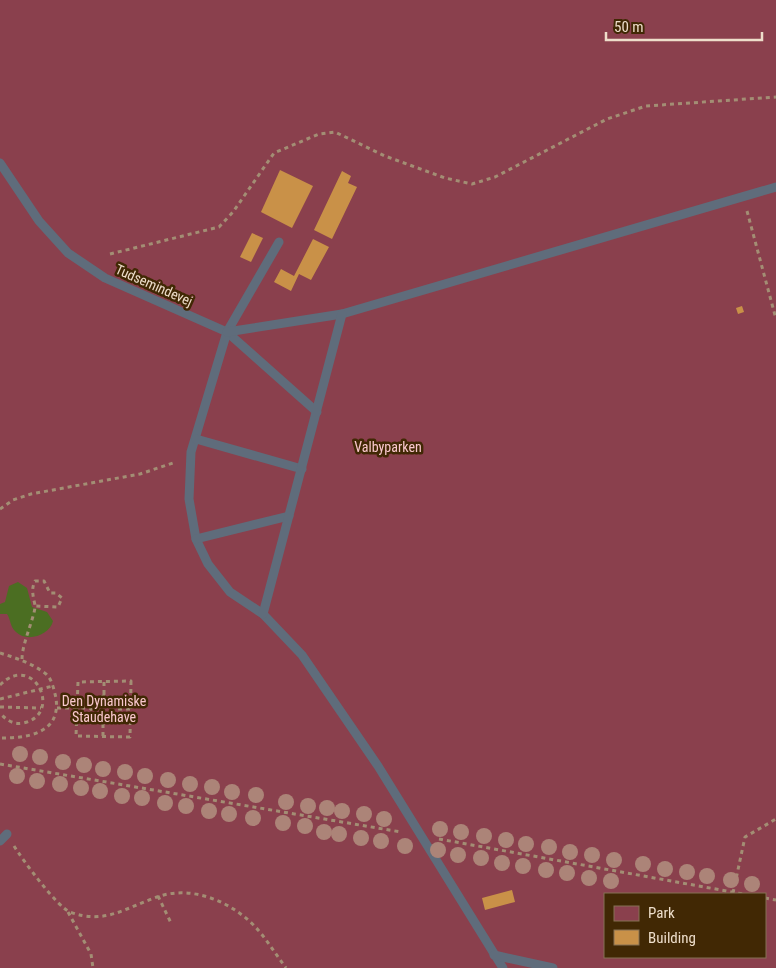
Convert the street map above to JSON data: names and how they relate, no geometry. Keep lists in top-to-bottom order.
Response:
{
  "streets": {
    "lane": ["Tudsemindevej"]
  },
  "parks": ["Valbyparken", "Den Dynamiske Staudehave"],
  "legend": ["Park", "Building"],
  "scale_bar": "50 m"
}
